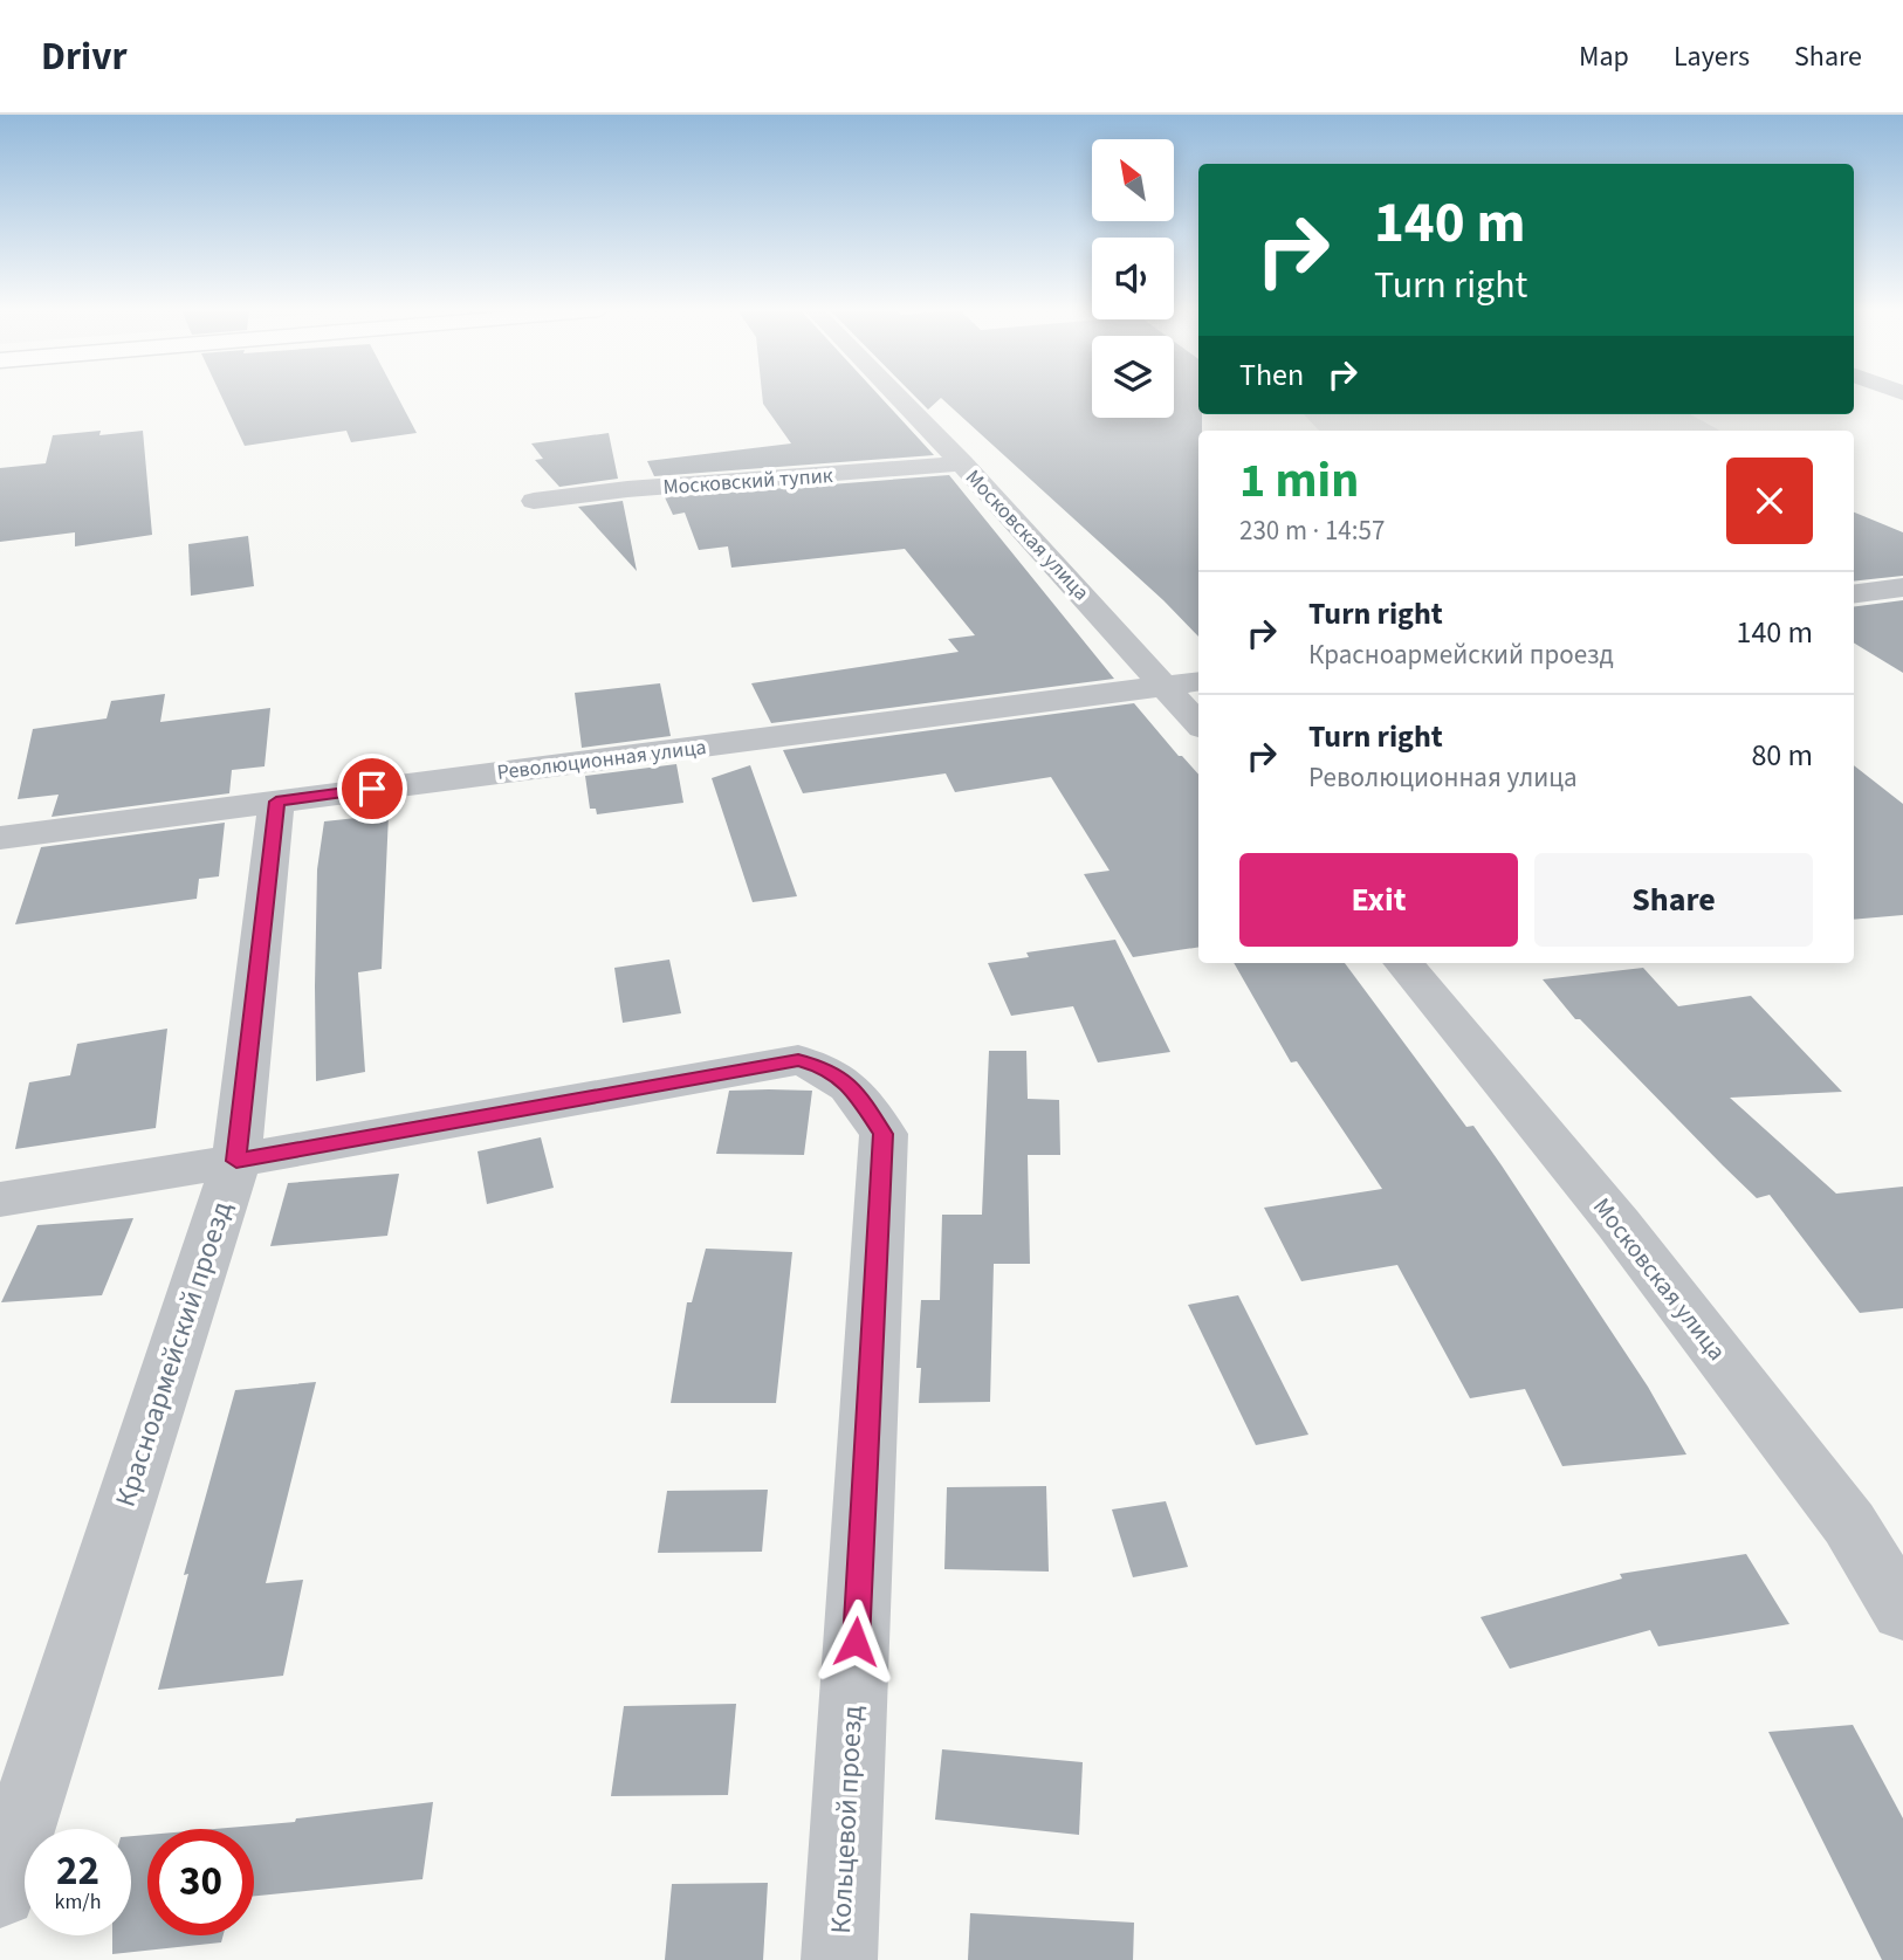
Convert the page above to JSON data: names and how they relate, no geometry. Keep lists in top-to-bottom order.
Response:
{
  "streets": {
    "street": [
      "Московский тупик",
      "Московская улица",
      "Революционная улица",
      "Красноармейский проезд",
      "Кольцевой проезд"
    ]
  },
  "crossings": [
    ["Московский тупик", "Московская улица"],
    ["Московская улица", "Революционная улица"],
    ["Революционная улица", "Красноармейский проезд"],
    ["Красноармейский проезд", "Кольцевой проезд"]
  ],
  "north": "top left",
  "page": {
    "header": "Drivr",
    "nav": ["Map", "Layers", "Share"],
    "turn": ["140 m", "Turn right"],
    "then": "Then",
    "heading": ["1 min", "230 m · 14:57"],
    "list": [
      {
        "name": "Turn right",
        "note": "Красноармейский проезд",
        "value": "140 m"
      },
      {
        "name": "Turn right",
        "note": "Революционная улица",
        "value": "80 m"
      }
    ],
    "buttons": ["Exit", "Share"],
    "speed": "22 km/h",
    "limit": "30"
  }
}
